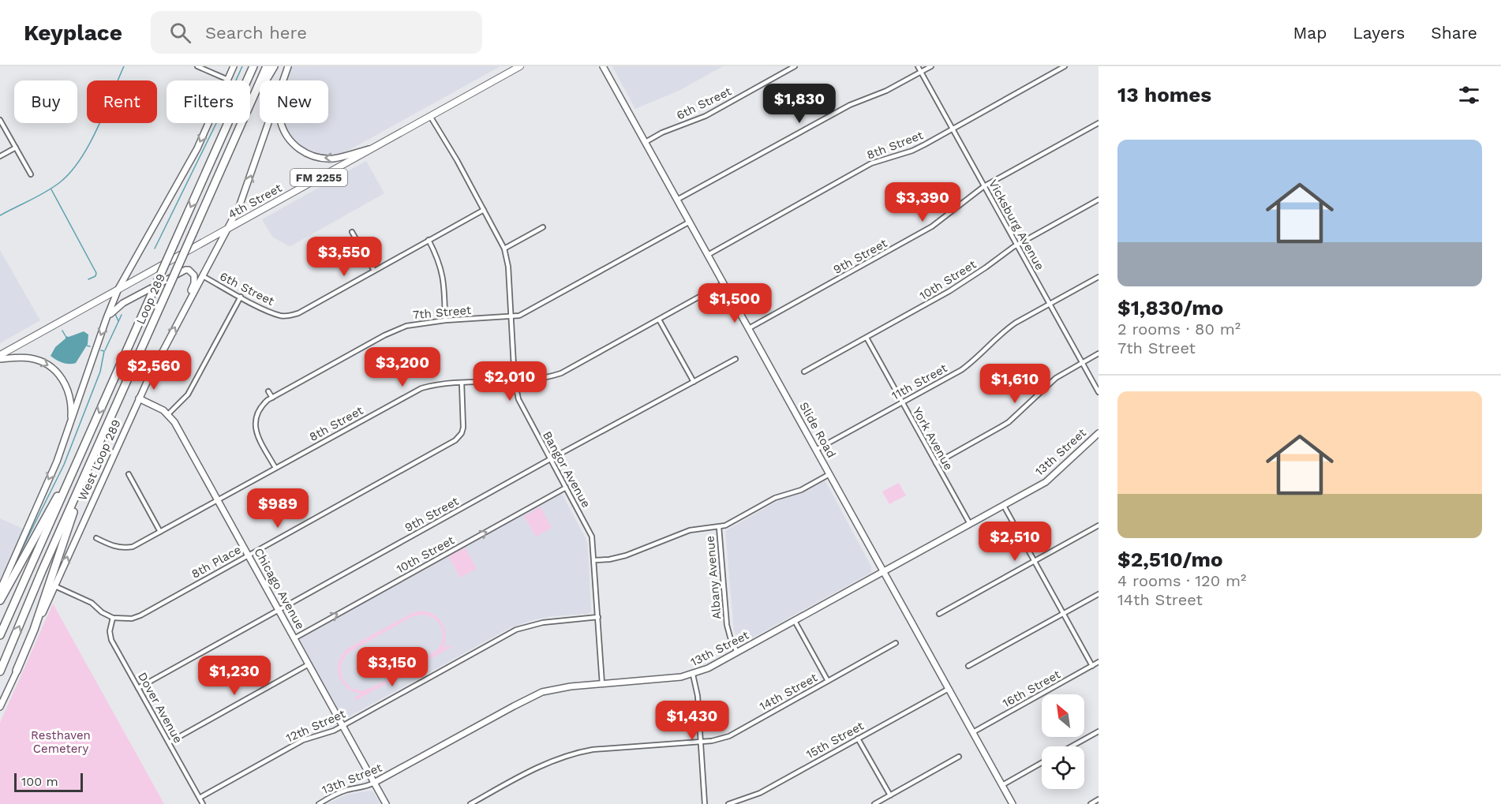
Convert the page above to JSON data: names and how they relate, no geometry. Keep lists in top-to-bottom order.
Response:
{
  "streets": {
    "highway": ["Loop 289"],
    "main road": [
      "FM 2255",
      "4th Street",
      "Slide Road",
      "13th Street",
      "West Loop 289",
      "Chicago Avenue"
    ],
    "street": [
      "6th Street",
      "8th Street",
      "Vicksburg Avenue",
      "9th Street",
      "10th Street",
      "7th Street",
      "11th Street",
      "York Avenue",
      "Bangor Avenue",
      "8th Place",
      "Albany Avenue",
      "16th Street",
      "14th Street",
      "Dover Avenue",
      "12th Street",
      "15th Street"
    ]
  },
  "crossings": [
    ["6th Street", "Slide Road"],
    ["6th Street", "West Loop 289"],
    ["6th Street", "Bangor Avenue"],
    ["8th Street", "Vicksburg Avenue"],
    ["8th Street", "7th Street"],
    ["8th Street", "Slide Road"],
    ["8th Street", "Bangor Avenue"],
    ["8th Street", "8th Place"],
    ["8th Street", "Chicago Avenue"],
    ["4th Street", "West Loop 289"],
    ["4th Street", "Bangor Avenue"],
    ["Vicksburg Avenue", "9th Street"],
    ["Vicksburg Avenue", "10th Street"],
    ["Vicksburg Avenue", "11th Street"],
    ["9th Street", "Slide Road"],
    ["9th Street", "Bangor Avenue"],
    ["9th Street", "Chicago Avenue"],
    ["9th Street", "Dover Avenue"],
    ["10th Street", "York Avenue"],
    ["10th Street", "Bangor Avenue"],
    ["10th Street", "Chicago Avenue"],
    ["7th Street", "Slide Road"],
    ["7th Street", "Bangor Avenue"],
    ["11th Street", "Slide Road"],
    ["11th Street", "York Avenue"],
    ["Slide Road", "13th Street"],
    ["Slide Road", "16th Street"],
    ["Slide Road", "15th Street"],
    ["York Avenue", "13th Street"],
    ["13th Street", "Bangor Avenue"],
    ["13th Street", "Albany Avenue"],
    ["13th Street", "Chicago Avenue"],
    ["West Loop 289", "Chicago Avenue"],
    ["Bangor Avenue", "12th Street"],
    ["8th Place", "Chicago Avenue"],
    ["8th Place", "Dover Avenue"],
    ["Chicago Avenue", "12th Street"],
    ["Dover Avenue", "12th Street"]
  ],
  "one_way": ["10th Street", "West Loop 289"],
  "parks": ["Resthaven Cemetery"],
  "scale_bar": "100 m",
  "north": "top left",
  "page": {
    "header": "Keyplace",
    "search": "Search here",
    "nav": ["Map", "Layers", "Share"],
    "heading": "13 homes",
    "chip": [
      "Buy",
      "Rent",
      "Filters",
      "New"
    ],
    "price": [
      "$1,830",
      "$3,390",
      "$3,550",
      "$1,500",
      "$3,200",
      "$2,560",
      "$2,010",
      "$1,610",
      "$989",
      "$2,510",
      "$3,150",
      "$1,230",
      "$1,430"
    ],
    "list": [
      {
        "name": "$1,830/mo",
        "note": "2 rooms · 80 m² · 7th Street"
      },
      {
        "name": "$2,510/mo",
        "note": "4 rooms · 120 m² · 14th Street"
      }
    ],
    "scale": "100 m"
  }
}
